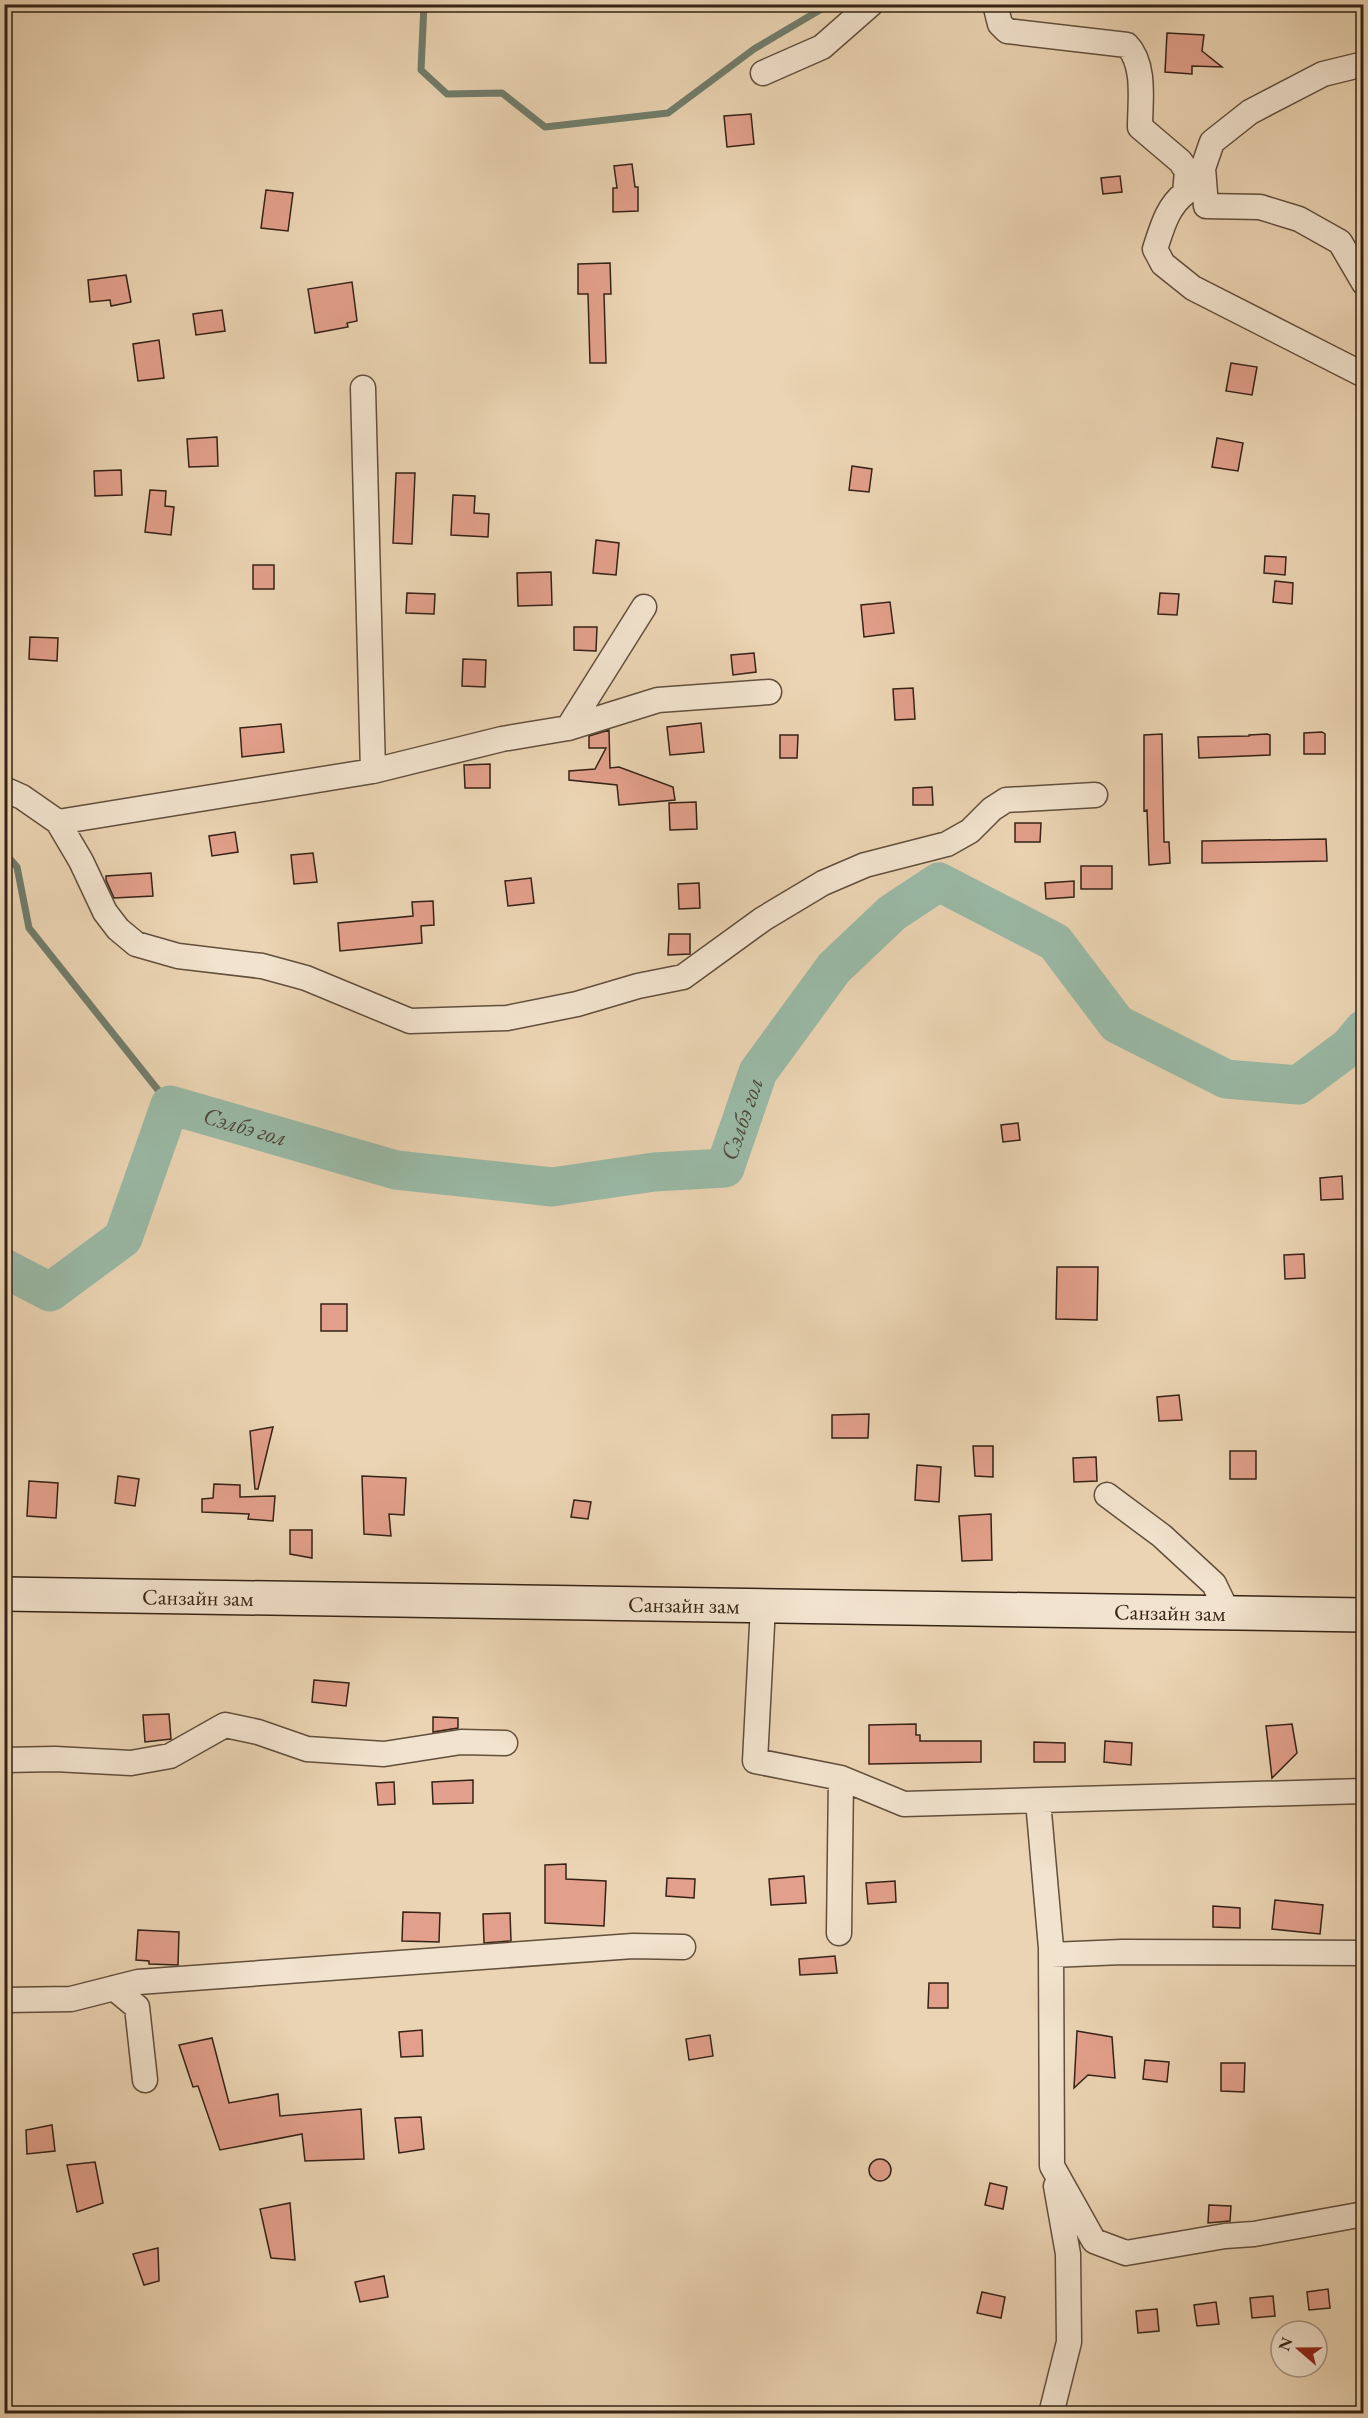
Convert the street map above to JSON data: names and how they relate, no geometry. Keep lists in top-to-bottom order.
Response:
{
  "streets": {
    "main road": ["Санзайн зам"]
  },
  "water": ["Сэлбэ гол"],
  "north": "left"
}
